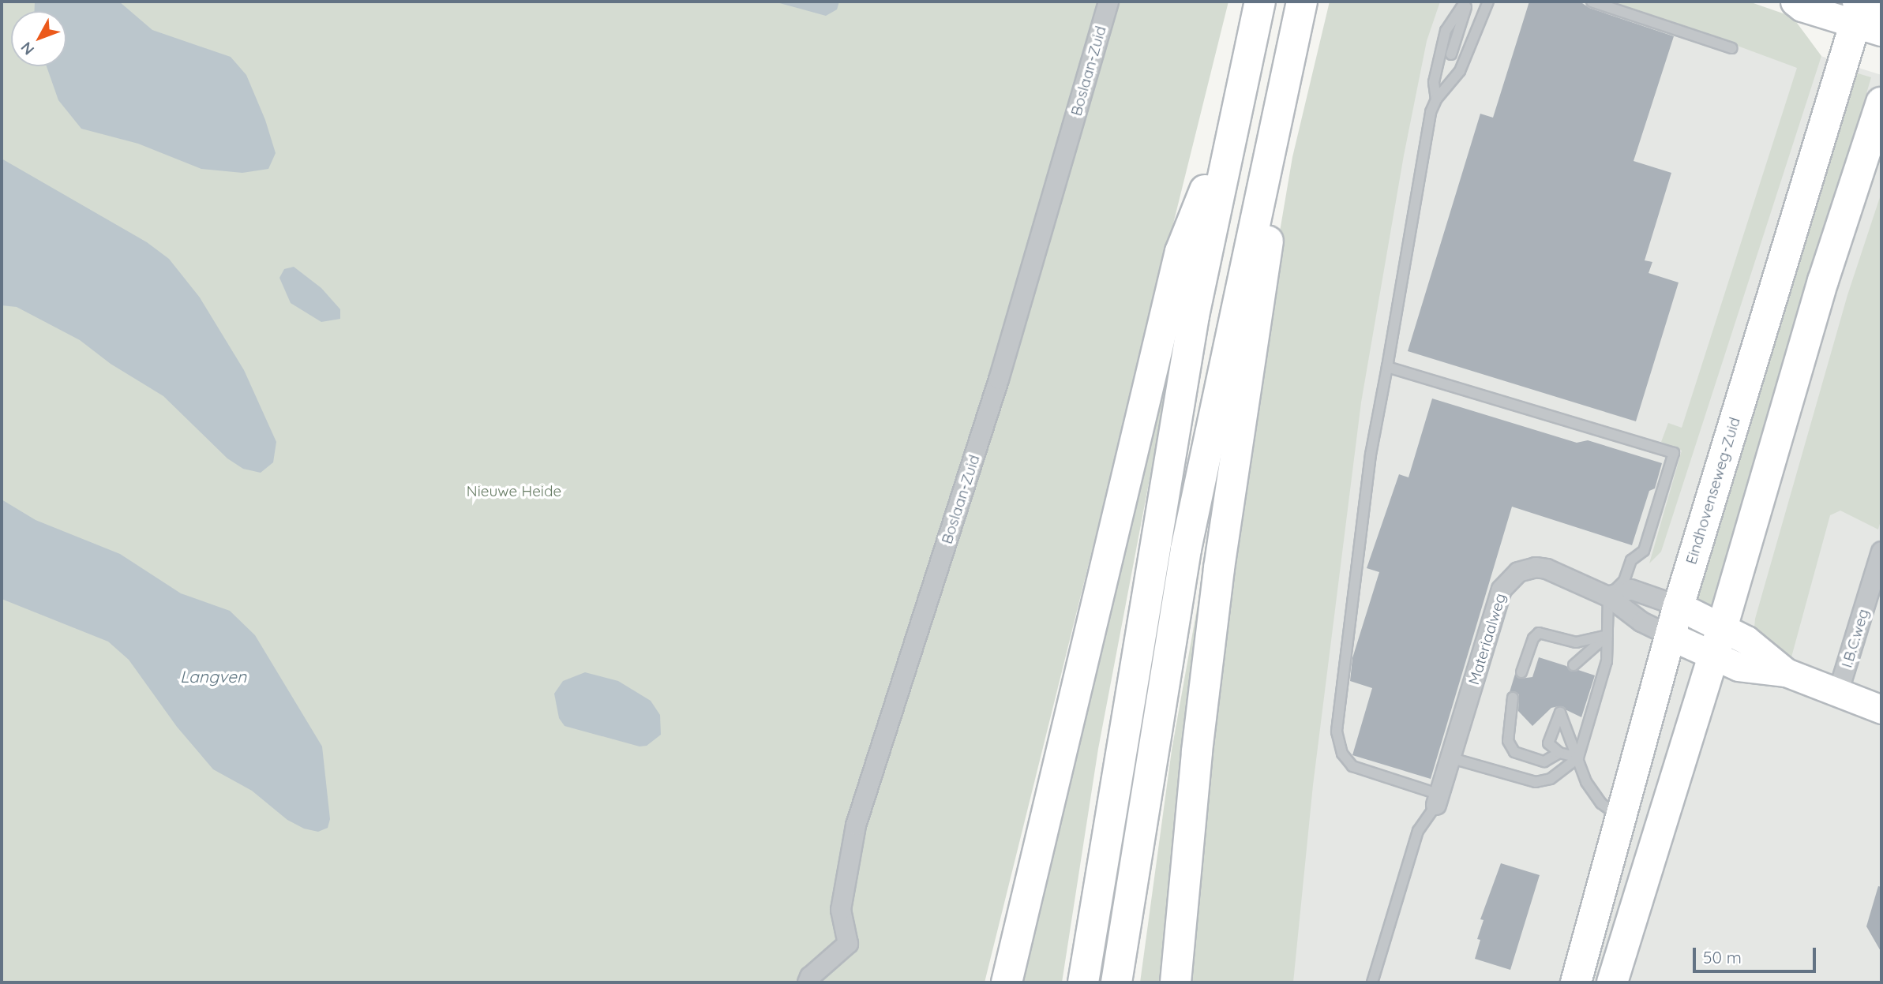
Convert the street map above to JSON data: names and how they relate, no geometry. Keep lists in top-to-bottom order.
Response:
{
  "streets": {
    "main road": ["Eindhovenseweg-Zuid"],
    "street": ["Boslaan-Zuid", "I.B.C.weg", "Materiaalweg"]
  },
  "crossings": [
    ["Eindhovenseweg-Zuid", "Materiaalweg"]
  ],
  "water": ["Langven"],
  "parks": ["Nieuwe Heide"],
  "scale_bar": "50 m",
  "north": "bottom left"
}
